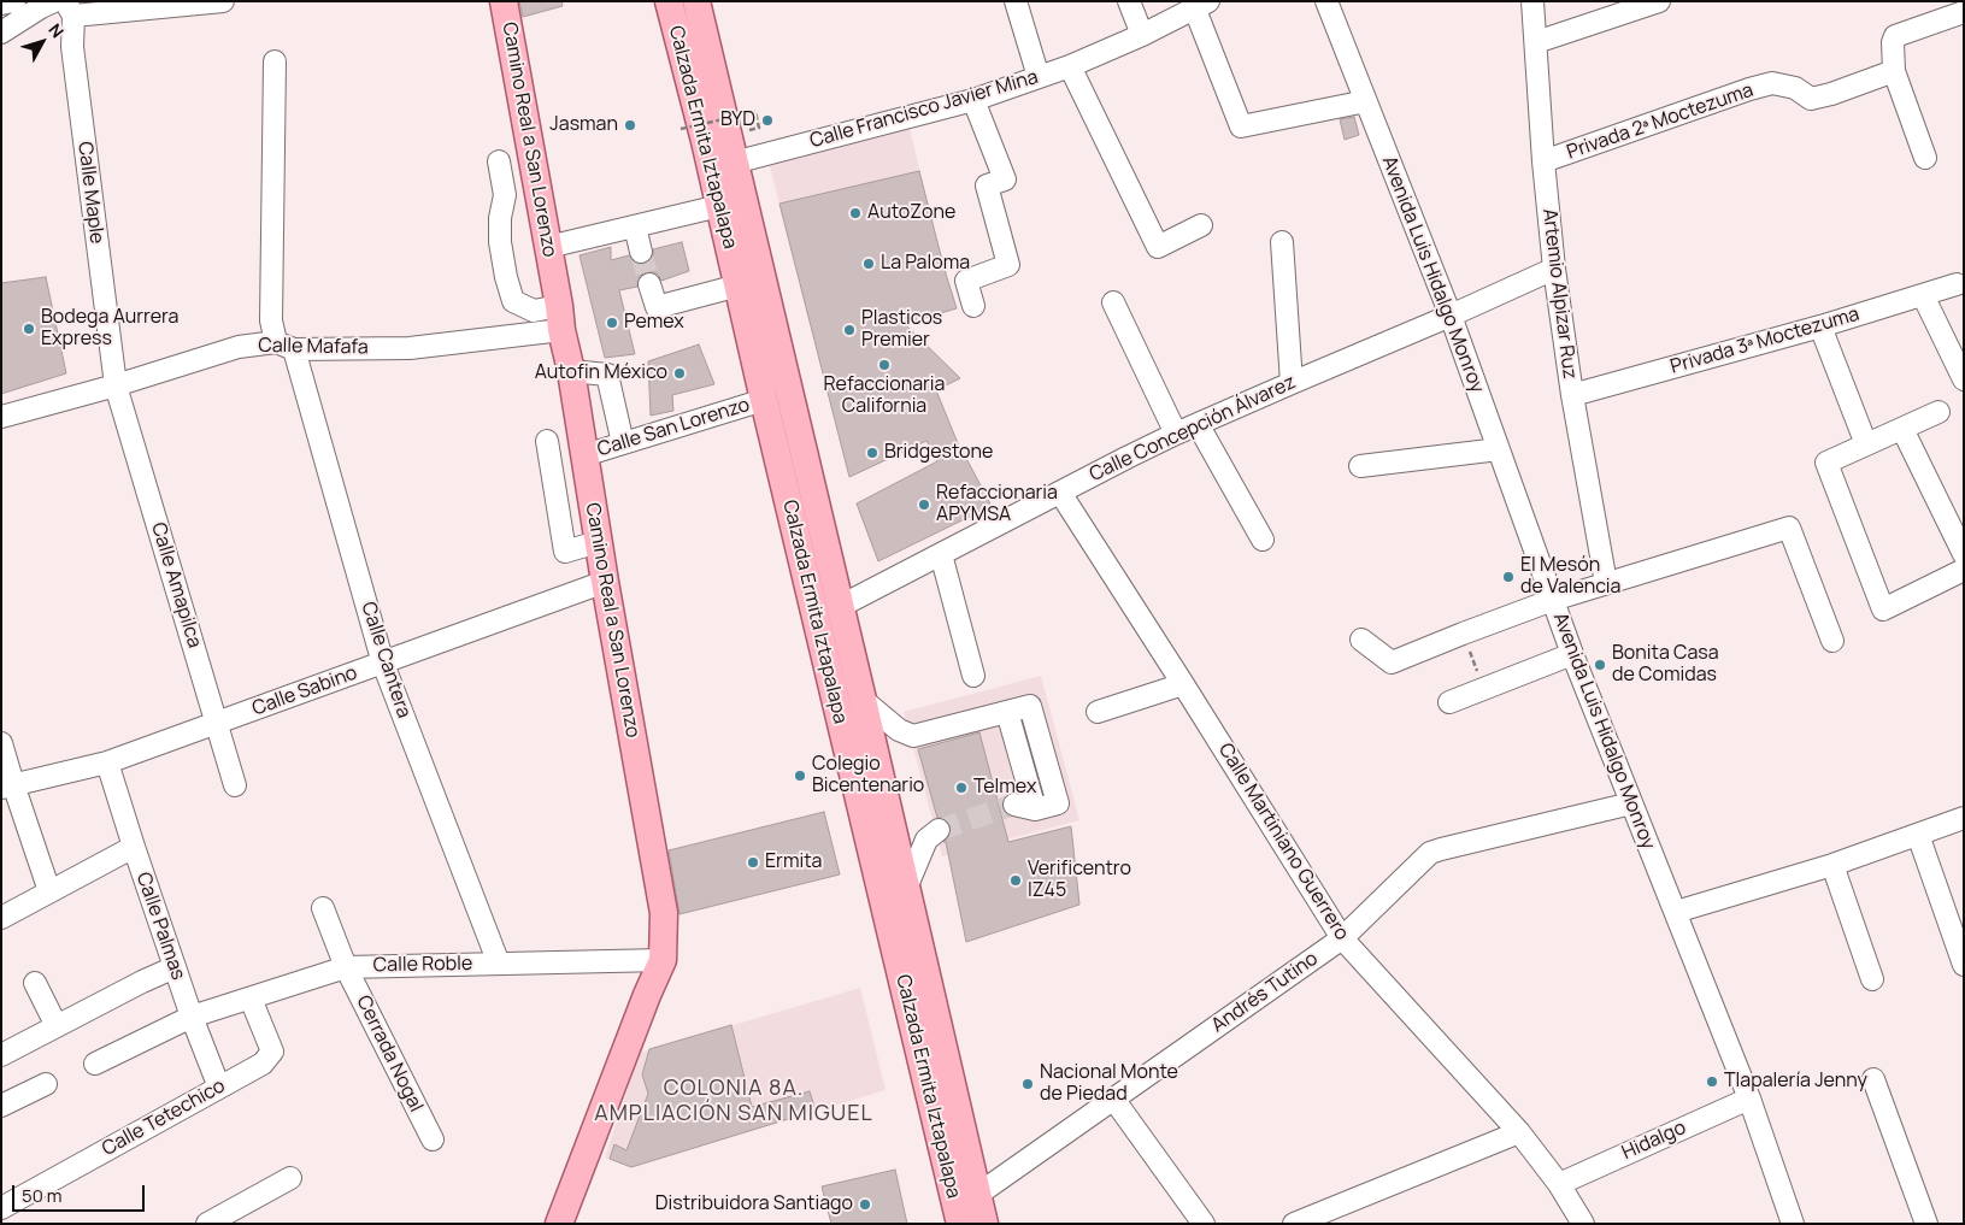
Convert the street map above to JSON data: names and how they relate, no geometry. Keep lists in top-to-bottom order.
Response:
{
  "streets": {
    "main road": ["Calzada Ermita Iztapalapa", "Camino Real a San Lorenzo"],
    "street": [
      "Calle Francisco Javier Mina",
      "Privada 2ª Moctezuma",
      "Calle Maple",
      "Avenida Luis Hidalgo Monroy",
      "Artemio Alpizar Ruz",
      "Privada 3ª Moctezuma",
      "Calle Mafafa",
      "Calle San Lorenzo",
      "Calle Concepción Álvarez",
      "Calle Amapilca",
      "Calle Cantera",
      "Calle Sabino",
      "Calle Martiniano Guerrero",
      "Calle Palmas",
      "Calle Roble",
      "Andrés Tutino",
      "Cerrada Nogal",
      "Calle Tetechico",
      "Hidalgo"
    ]
  },
  "crossings": [
    ["Calle Francisco Javier Mina", "Calzada Ermita Iztapalapa"],
    ["Privada 2ª Moctezuma", "Artemio Alpizar Ruz"],
    ["Calzada Ermita Iztapalapa", "Calle San Lorenzo"],
    ["Calzada Ermita Iztapalapa", "Calle Concepción Álvarez"],
    ["Calzada Ermita Iztapalapa", "Andrés Tutino"],
    ["Camino Real a San Lorenzo", "Calle Mafafa"],
    ["Camino Real a San Lorenzo", "Calle San Lorenzo"],
    ["Camino Real a San Lorenzo", "Calle Sabino"],
    ["Camino Real a San Lorenzo", "Calle Roble"],
    ["Calle Maple", "Calle Mafafa"],
    ["Calle Maple", "Calle Amapilca"],
    ["Avenida Luis Hidalgo Monroy", "Calle Concepción Álvarez"],
    ["Avenida Luis Hidalgo Monroy", "Andrés Tutino"],
    ["Avenida Luis Hidalgo Monroy", "Hidalgo"],
    ["Artemio Alpizar Ruz", "Privada 3ª Moctezuma"],
    ["Artemio Alpizar Ruz", "Calle Concepción Álvarez"],
    ["Calle Mafafa", "Calle Amapilca"],
    ["Calle Mafafa", "Calle Cantera"],
    ["Calle Concepción Álvarez", "Calle Martiniano Guerrero"],
    ["Calle Amapilca", "Calle Sabino"],
    ["Calle Cantera", "Calle Sabino"],
    ["Calle Cantera", "Calle Roble"],
    ["Calle Sabino", "Calle Palmas"],
    ["Calle Martiniano Guerrero", "Andrés Tutino"],
    ["Calle Martiniano Guerrero", "Hidalgo"],
    ["Calle Palmas", "Calle Roble"],
    ["Calle Palmas", "Calle Tetechico"],
    ["Calle Roble", "Cerrada Nogal"],
    ["Calle Roble", "Calle Tetechico"]
  ],
  "districts": ["COLONIA 8A. AMPLIACIÓN SAN MIGUEL"],
  "places": [
    "BYD",
    "Jasman",
    "AutoZone",
    "La Paloma",
    "Pemex",
    "Bodega Aurrera Express",
    "Plasticos Premier",
    "Refaccionaria California",
    "Autofin México",
    "Bridgestone",
    "Refaccionaria APYMSA",
    "El Mesón de Valencia",
    "Bonita Casa de Comidas",
    "Colegio Bicentenario",
    "Telmex",
    "Ermita",
    "Verificentro IZ45",
    "Tlapalería Jenny",
    "Nacional Monte de Piedad",
    "Distribuidora Santiago"
  ],
  "scale_bar": "50 m",
  "north": "top right"
}
